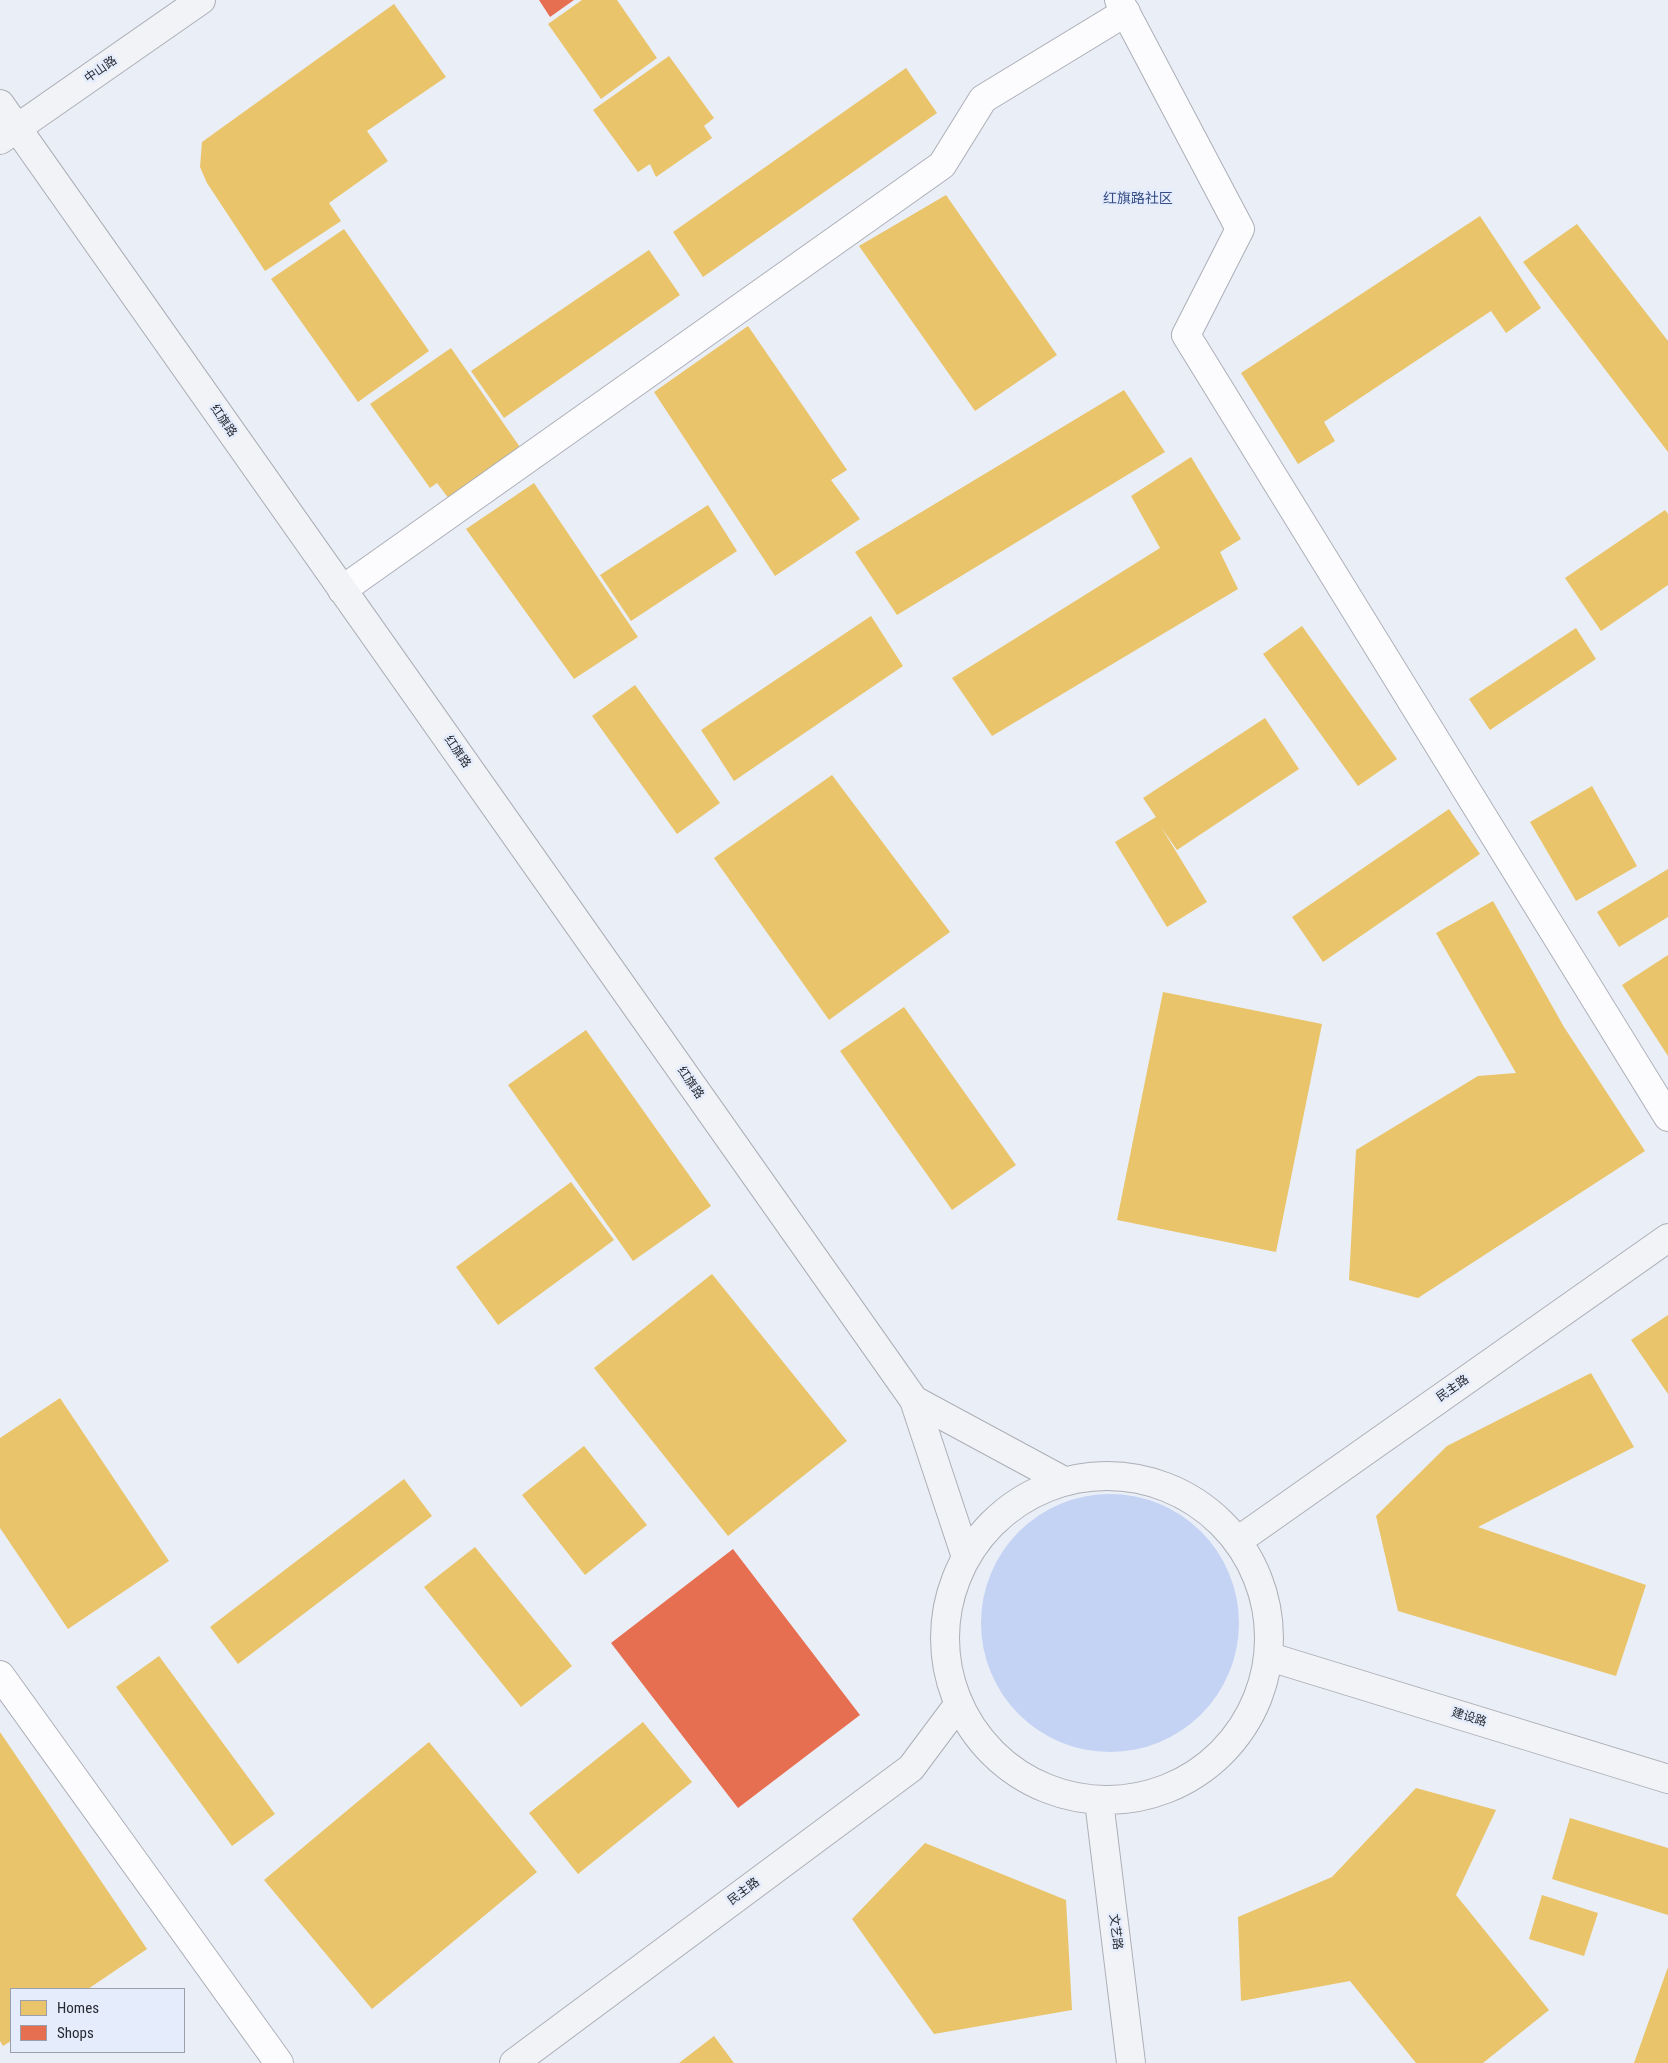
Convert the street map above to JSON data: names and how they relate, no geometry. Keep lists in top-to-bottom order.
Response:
{
  "streets": {
    "street": [
      "中山路",
      "红旗路",
      "民主路",
      "建设路",
      "文艺路"
    ]
  },
  "crossings": [
    ["中山路", "红旗路"]
  ],
  "districts": ["红旗路社区"],
  "legend": ["Homes", "Shops"]
}
